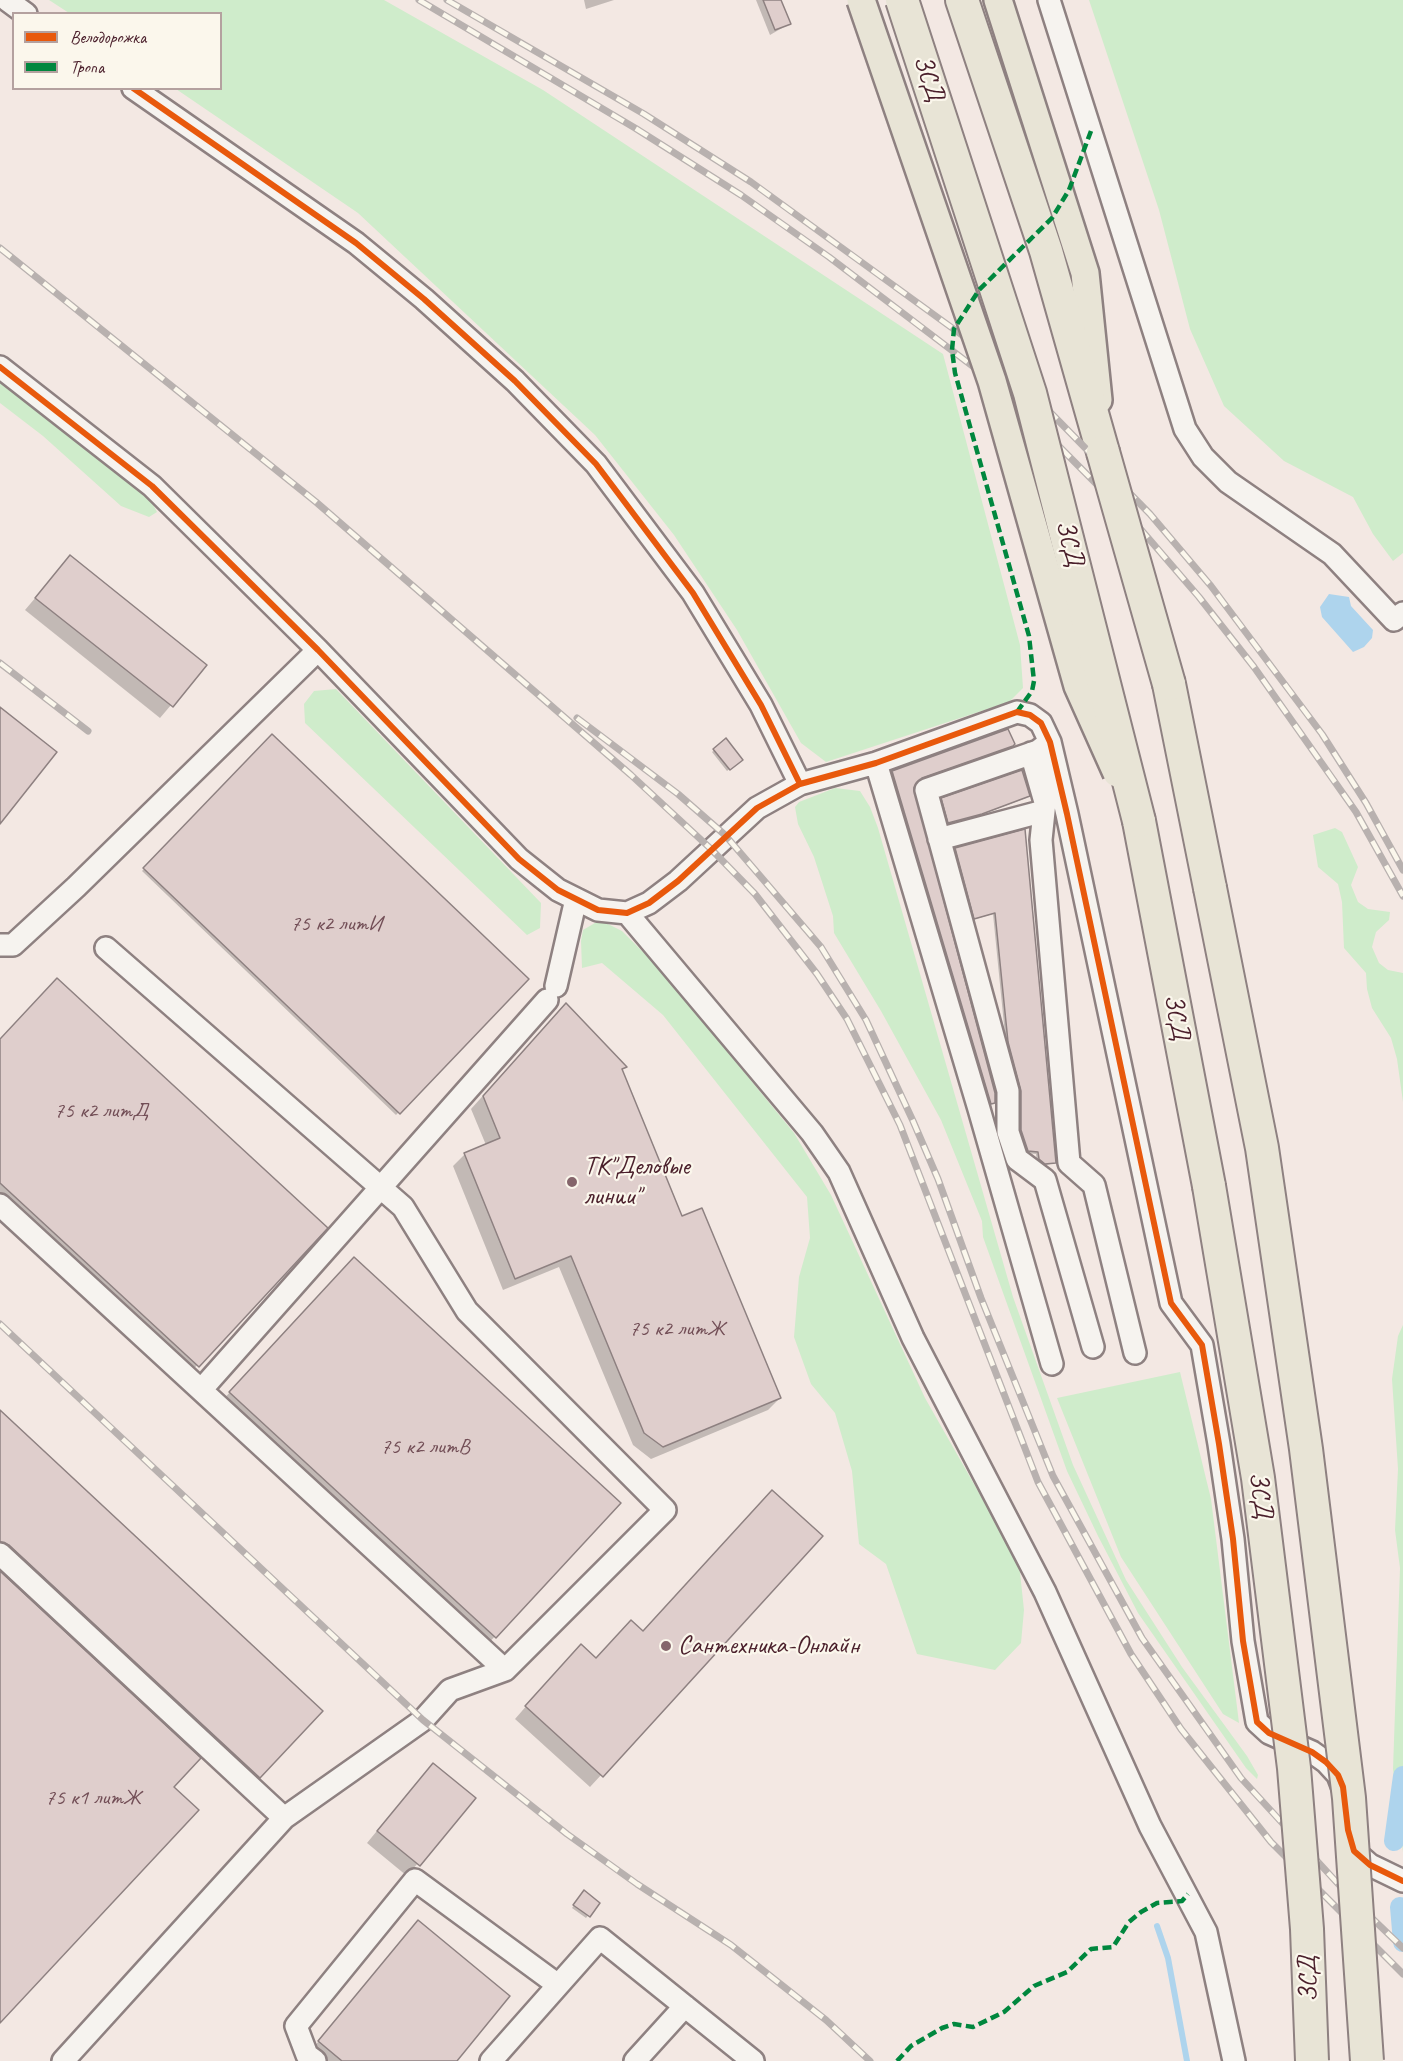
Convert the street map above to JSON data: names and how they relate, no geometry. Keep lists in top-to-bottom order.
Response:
{
  "streets": {
    "highway": ["ЗСД"]
  },
  "places": ["ТК\"Деловые линии\"", "Сантехника-Онлайн"],
  "house_numbers": [
    "75 к2 литИ",
    "75 к2 литД",
    "75 к2 литЖ",
    "75 к2 литВ",
    "75 к1 литЖ"
  ],
  "legend": ["Велодорожка", "Тропа"]
}
